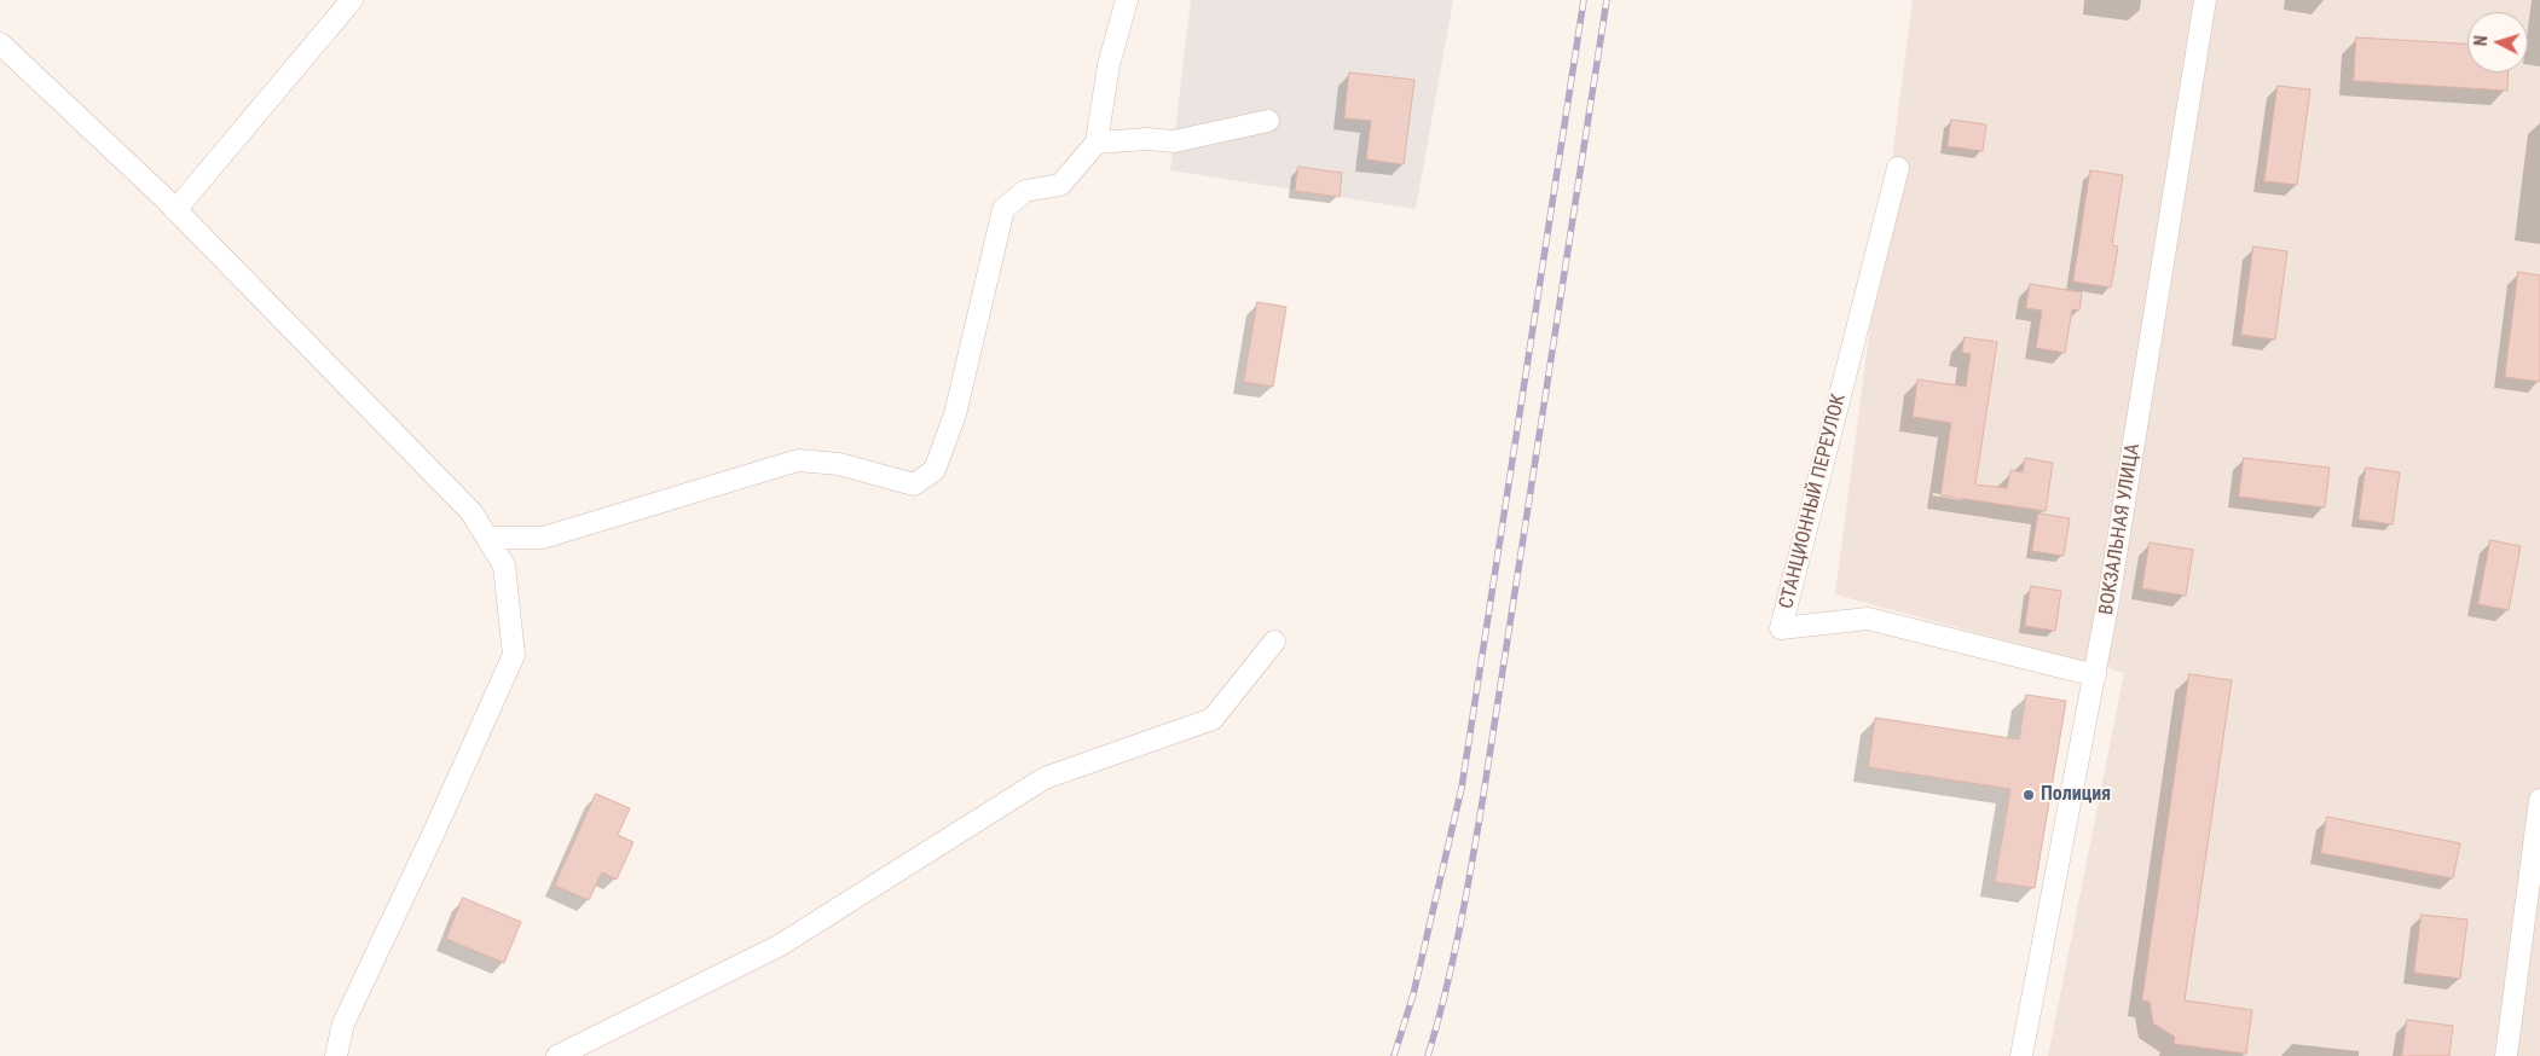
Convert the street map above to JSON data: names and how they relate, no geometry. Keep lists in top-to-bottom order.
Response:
{
  "streets": {
    "street": ["СТАНЦИОННЫЙ ПЕРЕУЛОК", "ВОКЗАЛЬНАЯ УЛИЦА"]
  },
  "crossings": [
    ["СТАНЦИОННЫЙ ПЕРЕУЛОК", "ВОКЗАЛЬНАЯ УЛИЦА"]
  ],
  "places": ["Полиция"],
  "north": "left"
}
